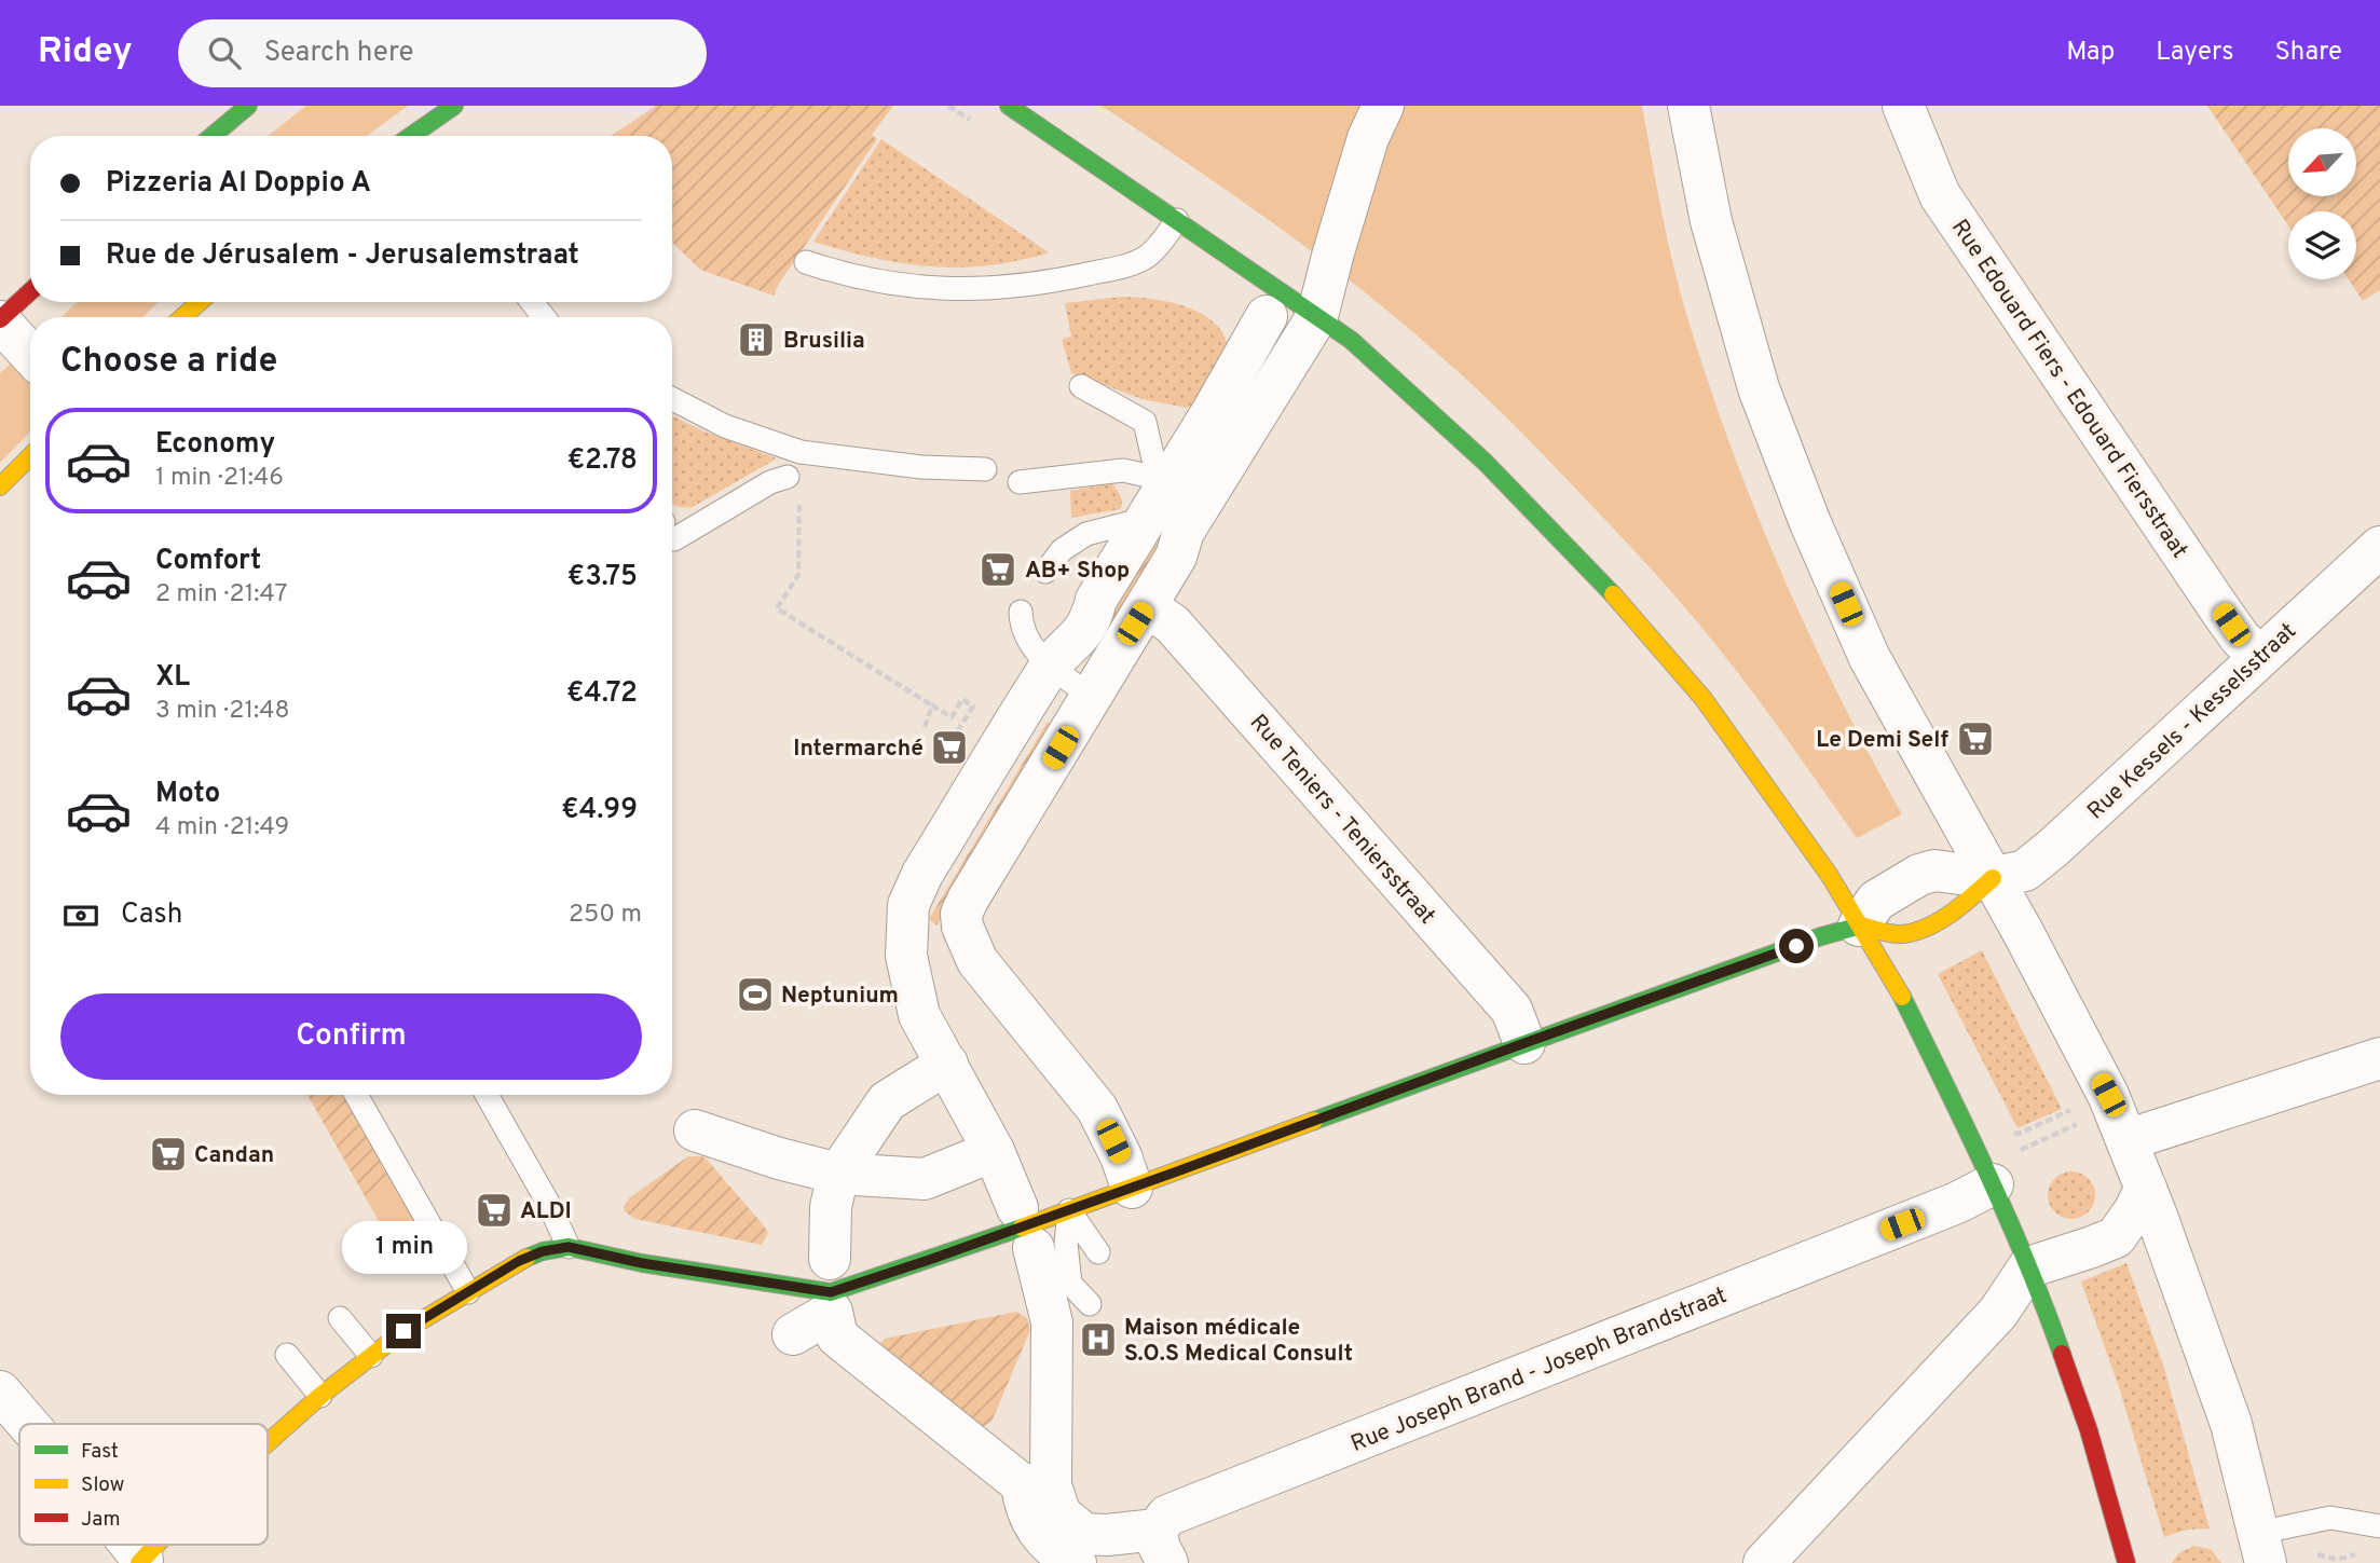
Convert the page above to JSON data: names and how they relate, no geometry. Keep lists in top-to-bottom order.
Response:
{
  "streets": {
    "street": [
      "Rue Edouard Fiers - Edouard Fiersstraat",
      "Rue Kessels - Kesselsstraat",
      "Rue Teniers - Teniersstraat",
      "Rue Joseph Brand - Joseph Brandstraat"
    ]
  },
  "crossings": [
    ["Rue Edouard Fiers - Edouard Fiersstraat", "Rue Kessels - Kesselsstraat"]
  ],
  "places": {
    "building": ["Brusilia"],
    "supermarket": [
      "AB+ Shop",
      "Le Demi Self",
      "Intermarché",
      "Candan",
      "ALDI"
    ],
    "sports": ["Neptunium"],
    "hospital": ["Maison médicale S.O.S Medical Consult"]
  },
  "legend": ["Fast", "Slow", "Jam"],
  "north": "bottom left",
  "page": {
    "header": "Ridey",
    "search": "Search here",
    "nav": ["Map", "Layers", "Share"],
    "banner": ["Pizzeria Al Doppio A", "Rue de Jérusalem - Jerusalemstraat"],
    "heading": "Choose a ride",
    "list": [
      {
        "name": "Economy",
        "note": "1 min · 21:46",
        "value": "€2.78"
      },
      {
        "name": "Comfort",
        "note": "2 min · 21:47",
        "value": "€3.75"
      },
      {
        "name": "XL",
        "note": "3 min · 21:48",
        "value": "€4.72"
      },
      {
        "name": "Moto",
        "note": "4 min · 21:49",
        "value": "€4.99"
      }
    ],
    "pay": ["Cash", "250 m"],
    "buttons": "Confirm",
    "bubble": "1 min"
  }
}
